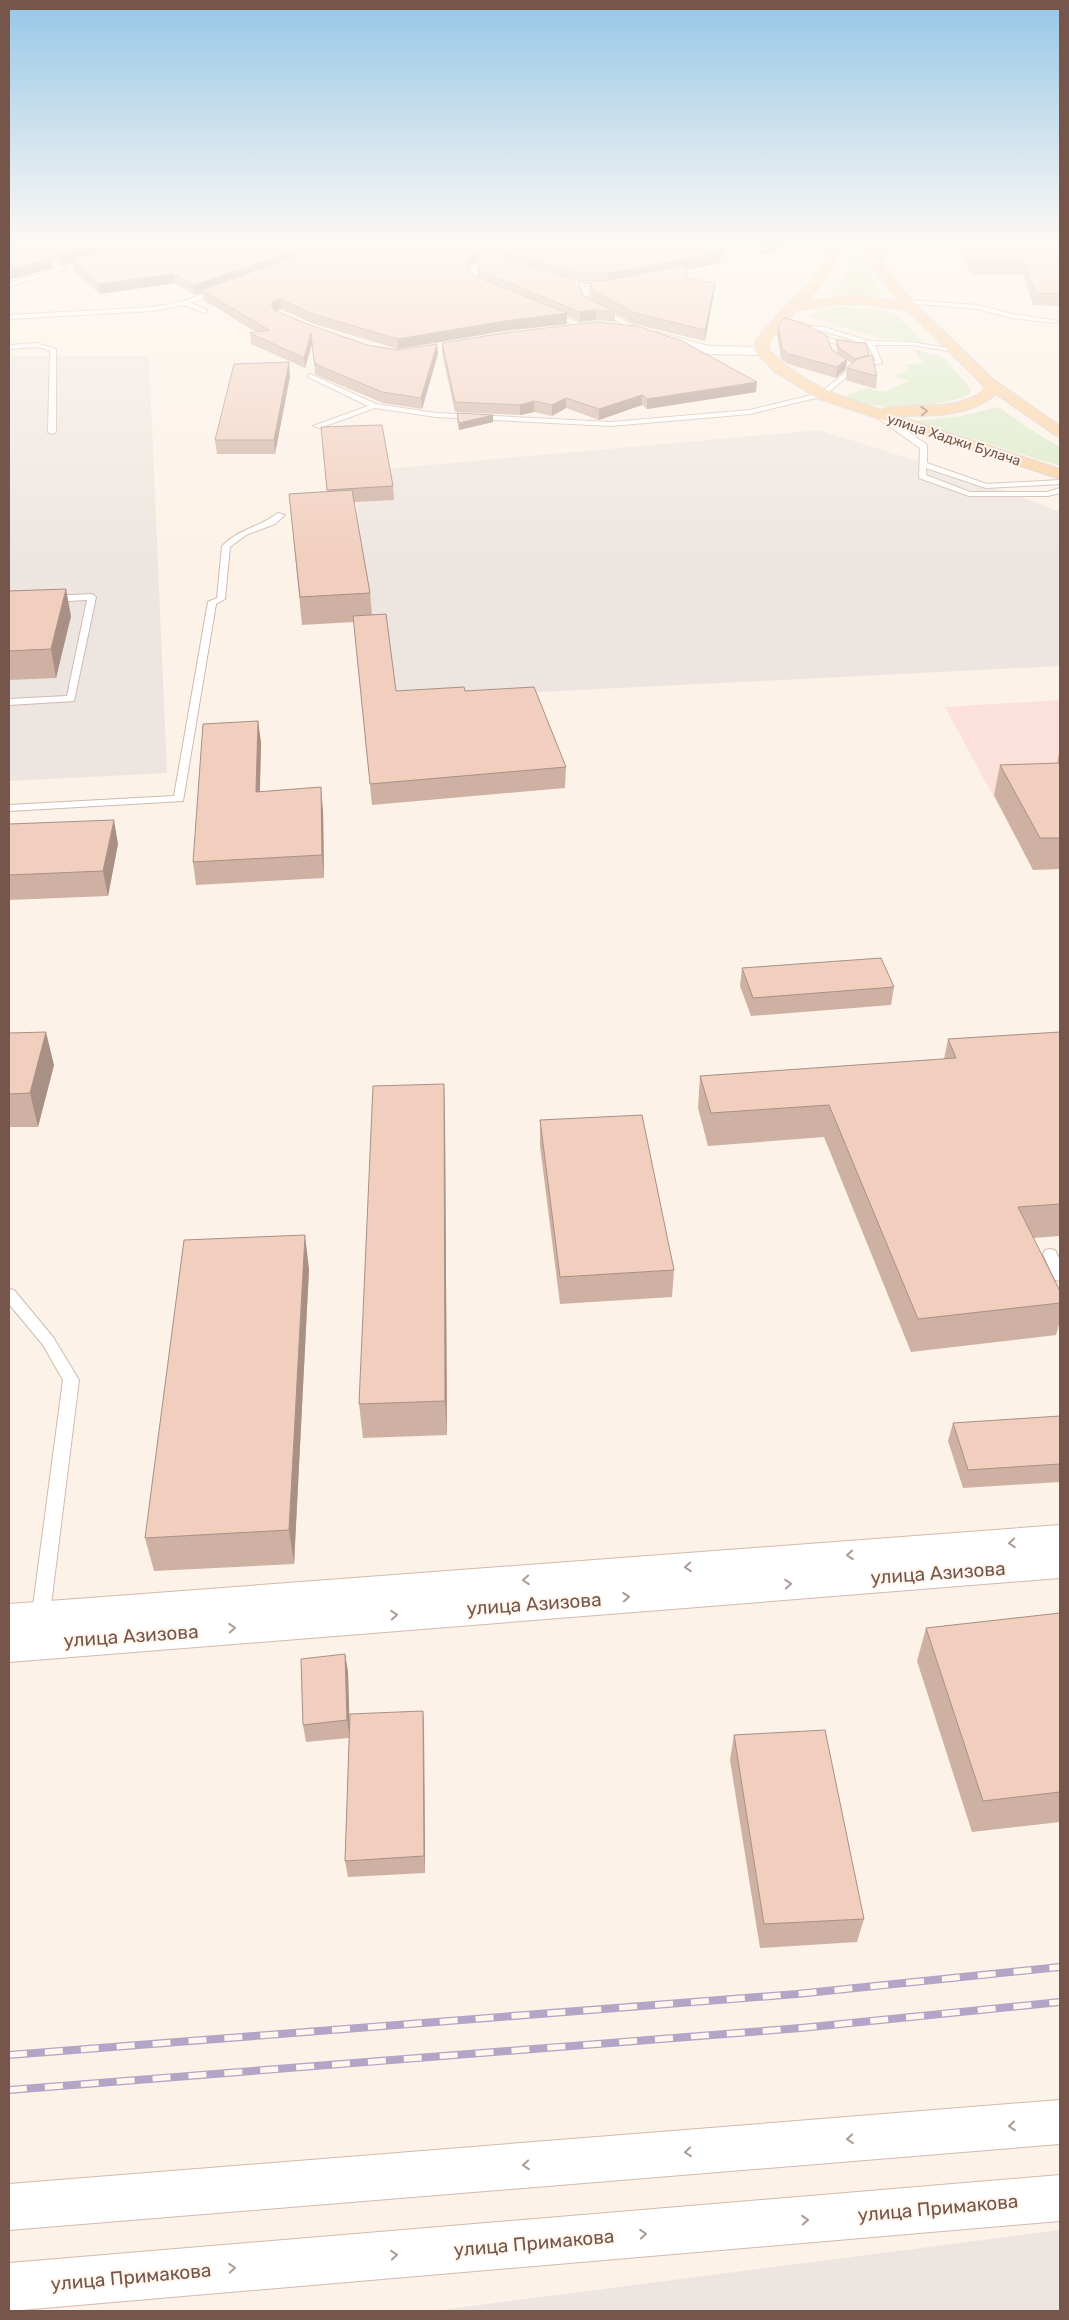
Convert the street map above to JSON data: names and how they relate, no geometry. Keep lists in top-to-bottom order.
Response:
{
  "streets": {
    "main road": ["улица Хаджи Булача", "улица Азизова", "улица Примакова"]
  }
}
